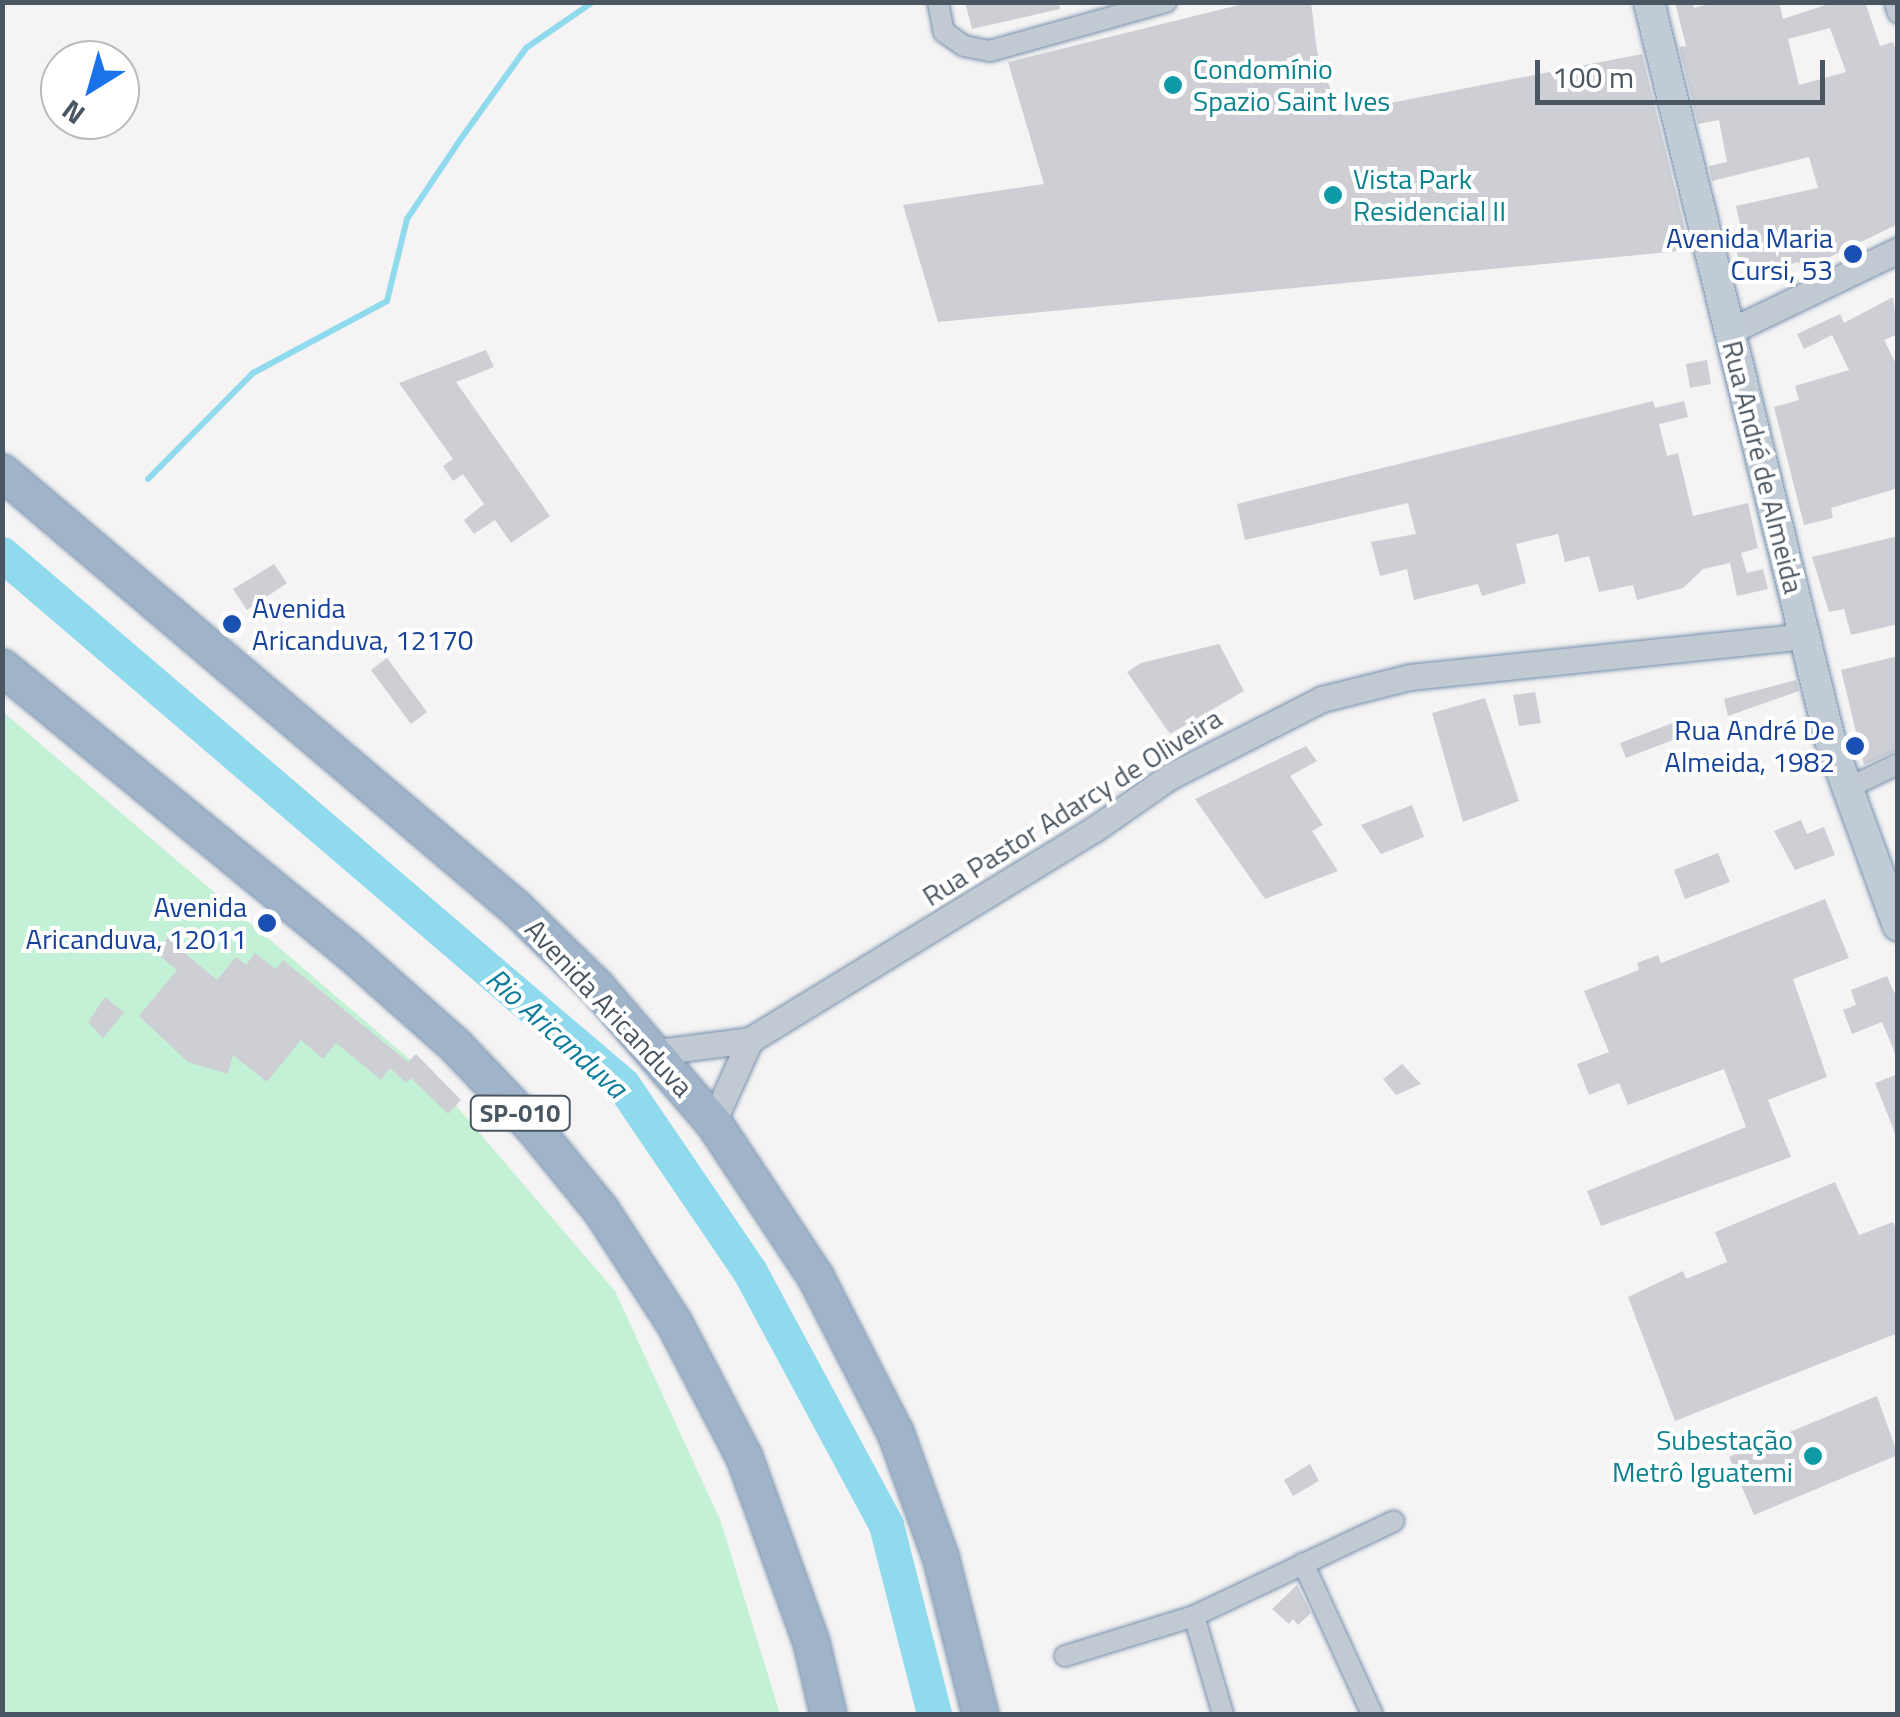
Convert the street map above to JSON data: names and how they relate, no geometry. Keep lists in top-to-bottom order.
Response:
{
  "streets": {
    "highway": ["Avenida Aricanduva", "SP-010"],
    "main road": ["Rua André de Almeida"],
    "street": ["Rua Pastor Adarcy de Oliveira"]
  },
  "crossings": [
    ["Rua André de Almeida", "Rua Pastor Adarcy de Oliveira"],
    ["Rua Pastor Adarcy de Oliveira", "Avenida Aricanduva"]
  ],
  "water": ["Rio Aricanduva"],
  "places": [
    "Condomínio Spazio Saint Ives",
    "Vista Park Residencial II",
    "Avenida Maria Cursi, 53",
    "Avenida Aricanduva, 12170",
    "Rua André De Almeida, 1982",
    "Avenida Aricanduva, 12011",
    "Subestação Metrô Iguatemi"
  ],
  "scale_bar": "100 m",
  "north": "bottom left"
}
